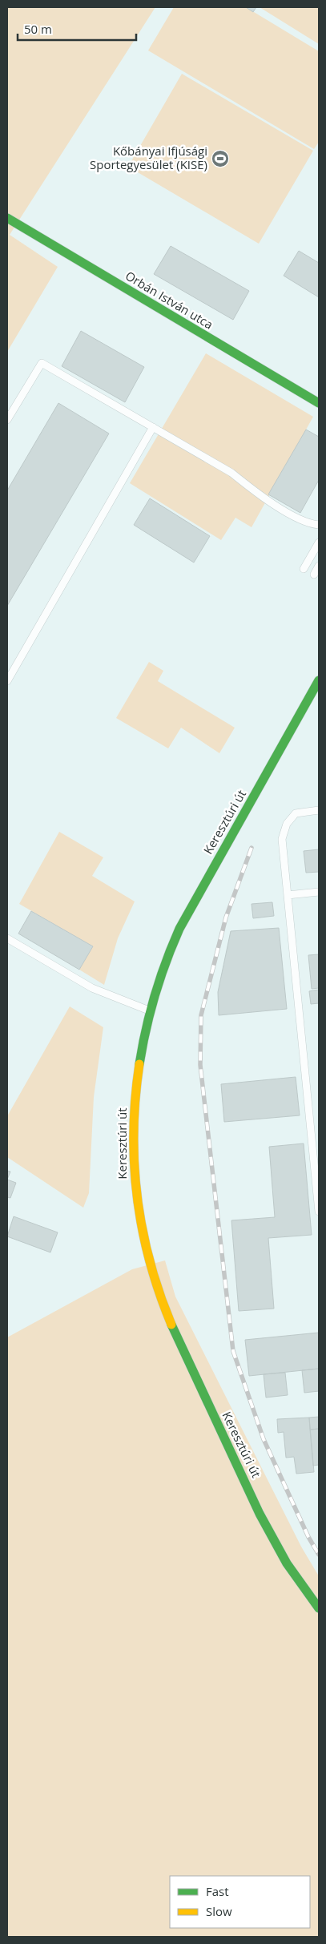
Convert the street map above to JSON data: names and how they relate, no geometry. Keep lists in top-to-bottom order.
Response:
{
  "streets": {
    "main road": ["Orbán István utca", "Keresztúri út"]
  },
  "places": {
    "sports": ["Kőbányai Ifjúsági Sportegyesület (KISE)"]
  },
  "legend": ["Fast", "Slow"],
  "scale_bar": "50 m"
}
